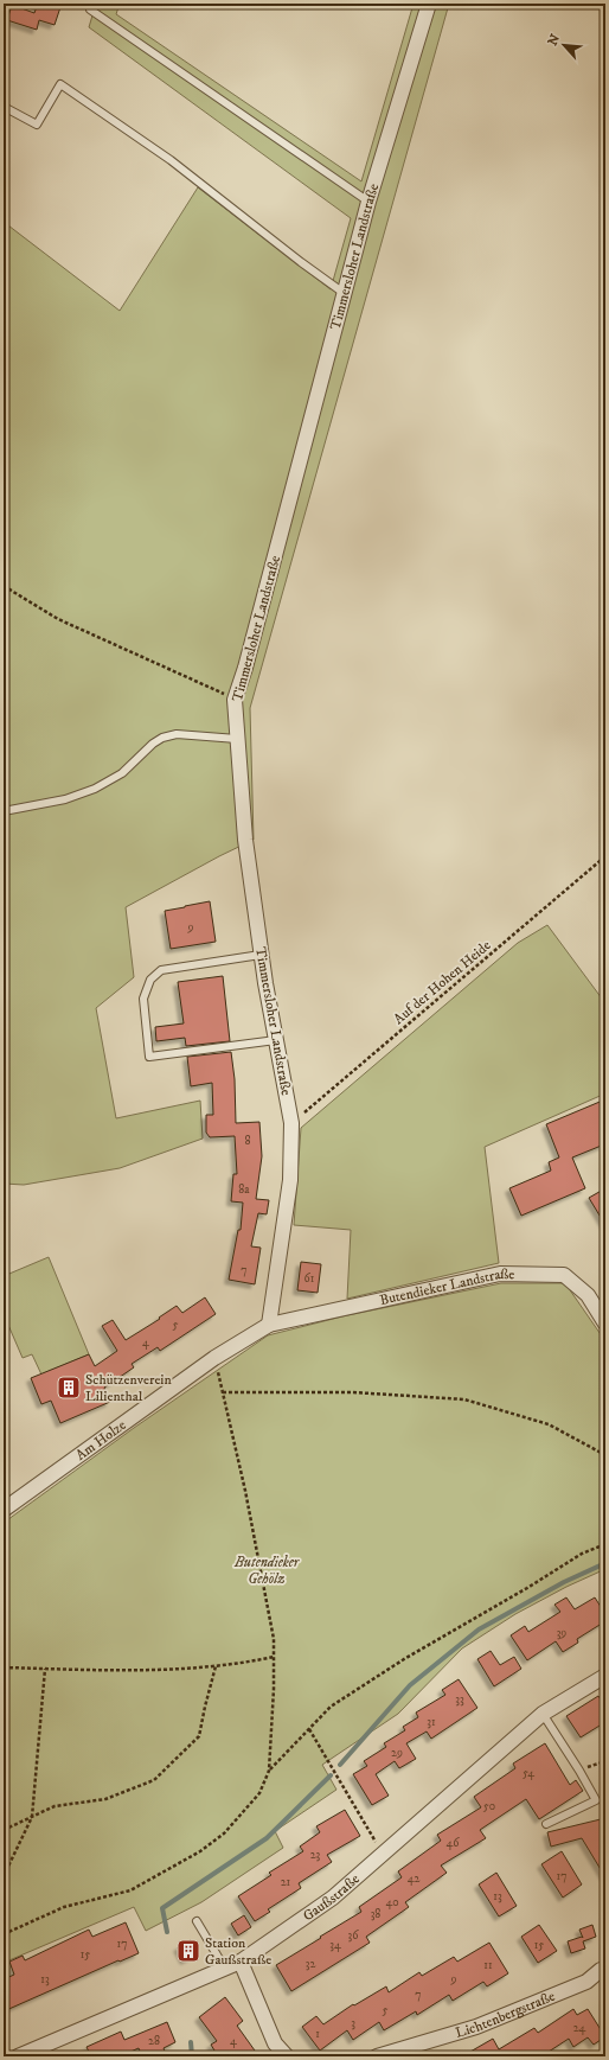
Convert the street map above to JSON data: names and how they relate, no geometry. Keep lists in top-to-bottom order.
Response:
{
  "streets": {
    "street": [
      "Timmersloher Landstraße",
      "Butendieker Landstraße",
      "Am Holze",
      "Gaußstraße",
      "Lichtenbergstraße"
    ],
    "path": ["Auf der Hohen Heide"]
  },
  "crossings": [
    ["Timmersloher Landstraße", "Auf der Hohen Heide"],
    ["Timmersloher Landstraße", "Butendieker Landstraße"],
    ["Timmersloher Landstraße", "Am Holze"],
    ["Butendieker Landstraße", "Am Holze"]
  ],
  "parks": ["Butendieker Gehölz"],
  "places": {
    "building": ["Schützenverein Lilienthal", "Station Gaußstraße"]
  },
  "house_numbers": [
    "9",
    "8",
    "8a",
    "7",
    "61",
    "5",
    "4",
    "39",
    "33",
    "31",
    "29",
    "54",
    "50",
    "46",
    "23",
    "17",
    "42",
    "21",
    "13",
    "40",
    "38",
    "36",
    "17",
    "34",
    "15",
    "15",
    "32",
    "11",
    "13",
    "9",
    "7",
    "5",
    "3",
    "24",
    "1",
    "28",
    "4"
  ],
  "north": "top left"
}
